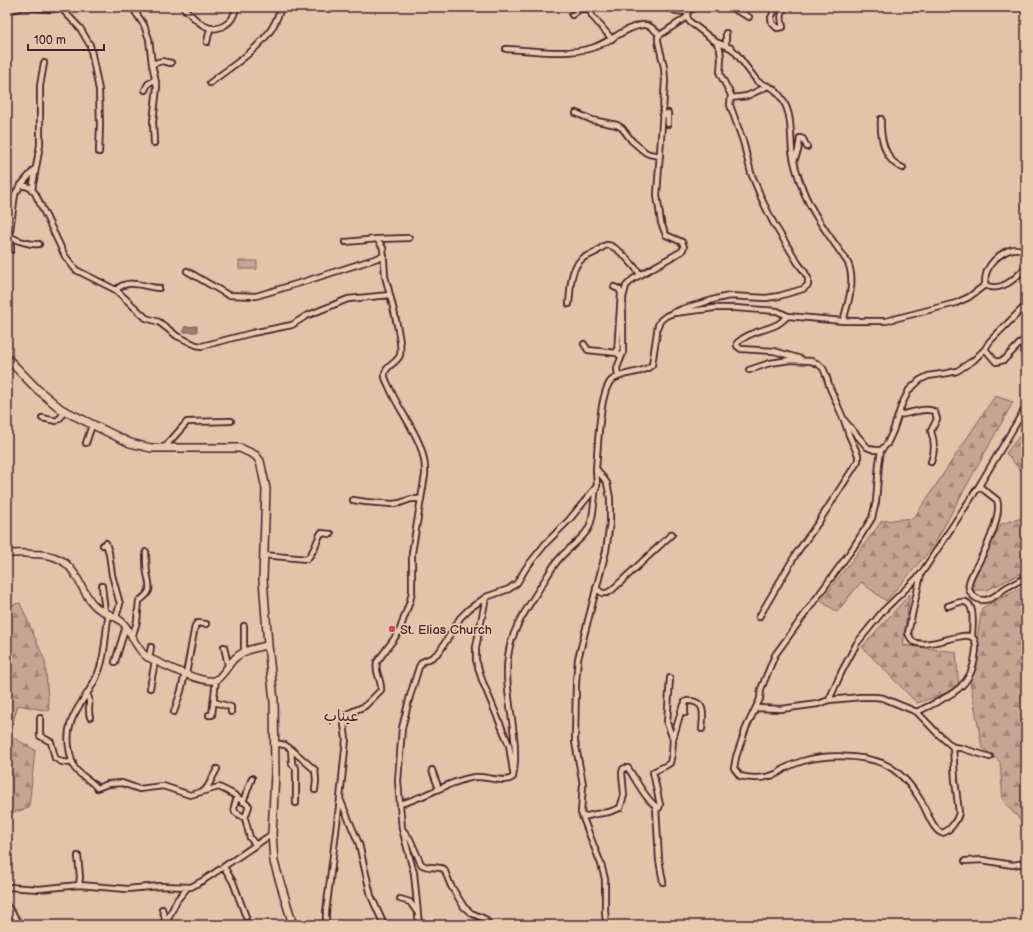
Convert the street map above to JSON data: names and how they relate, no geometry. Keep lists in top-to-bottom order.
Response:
{
  "districts": ["عيناب"],
  "places": ["St. Elias Church"],
  "scale_bar": "100 m"
}
